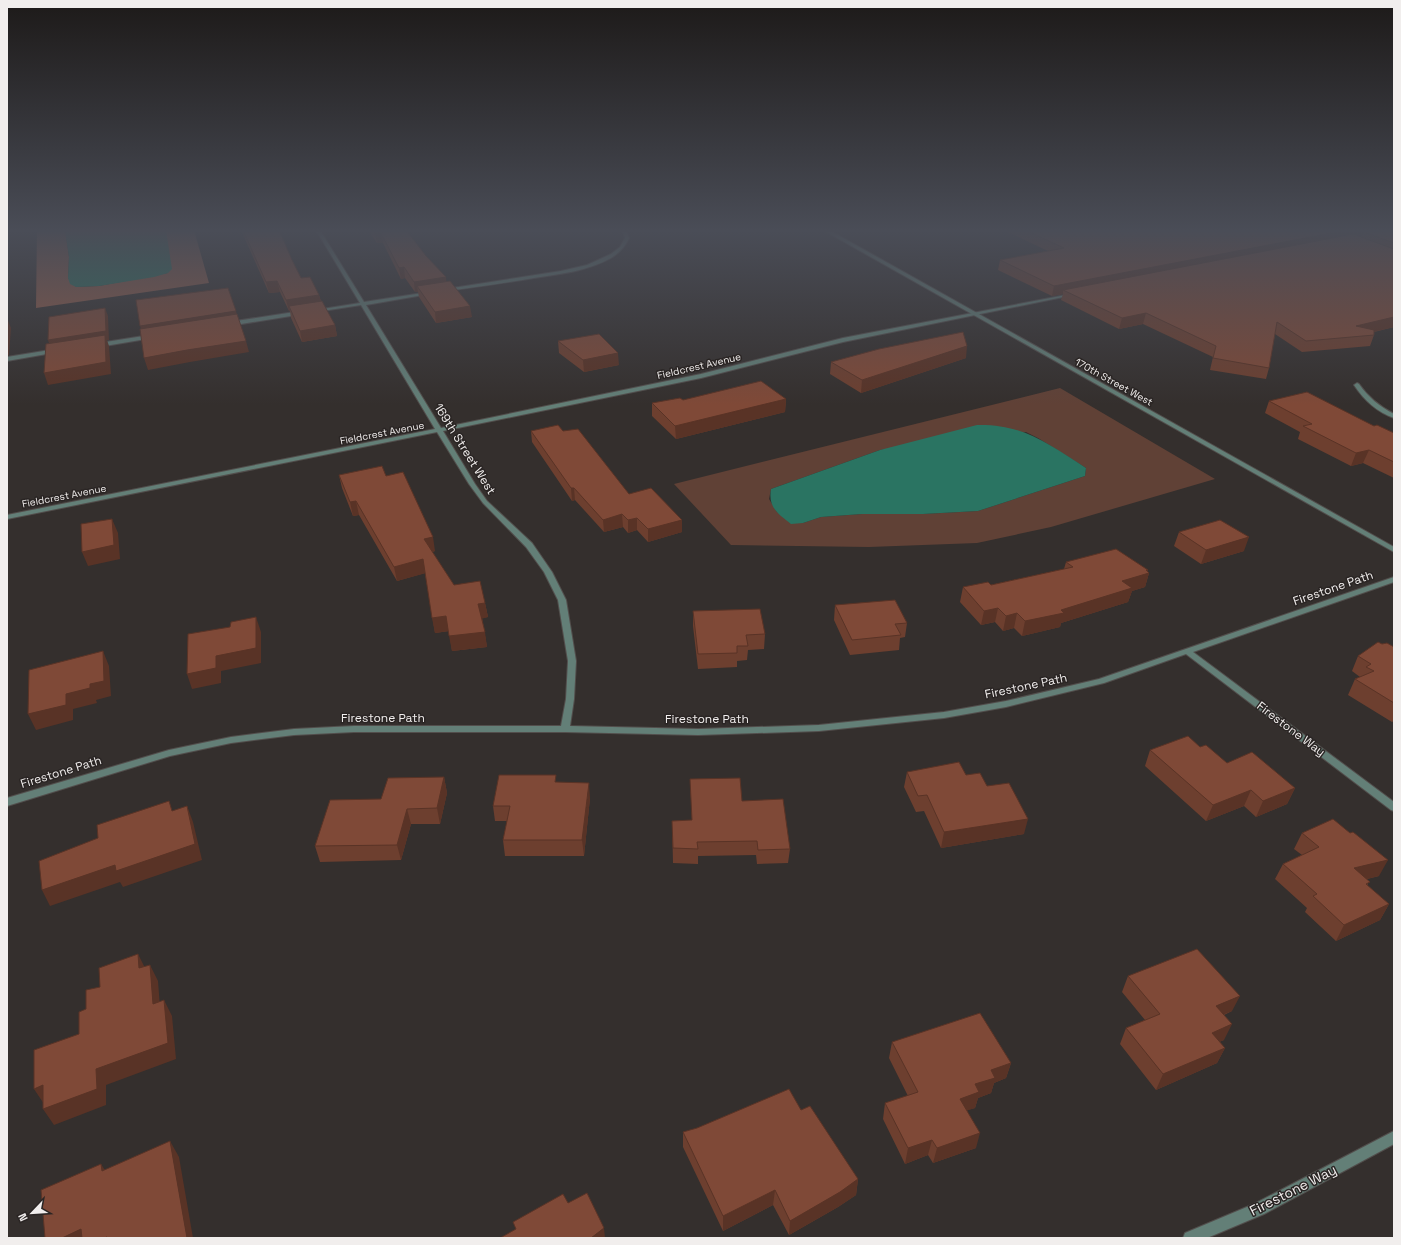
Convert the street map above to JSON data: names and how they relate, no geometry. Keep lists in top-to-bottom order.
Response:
{
  "streets": {
    "street": [
      "Fieldcrest Avenue",
      "170th Street West",
      "169th Street West",
      "Firestone Path",
      "Firestone Way"
    ]
  },
  "crossings": [
    ["Fieldcrest Avenue", "170th Street West"],
    ["Fieldcrest Avenue", "169th Street West"],
    ["169th Street West", "Firestone Path"],
    ["Firestone Path", "Firestone Way"]
  ],
  "north": "bottom left"
}
